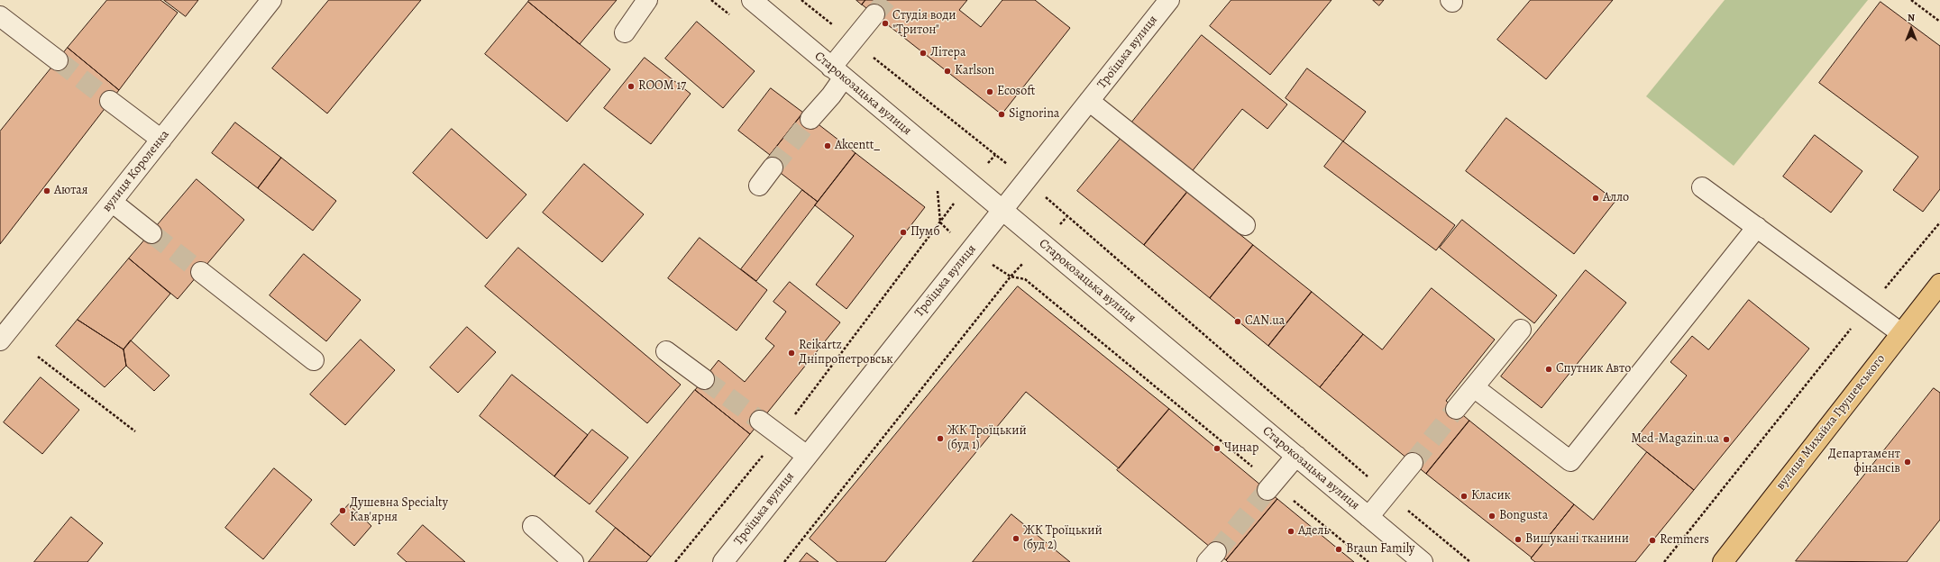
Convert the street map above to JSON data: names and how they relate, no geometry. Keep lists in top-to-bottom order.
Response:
{
  "streets": {
    "main road": ["вулиця Михайла Грушевського"],
    "street": ["Троїцька вулиця", "Старокозацька вулиця", "вулиця Короленка"]
  },
  "crossings": [
    ["Троїцька вулиця", "Старокозацька вулиця"]
  ],
  "places": [
    "Студія води \"Тритон\"",
    "Літера",
    "Karlson",
    "ROOM 17",
    "Ecosoft",
    "Signorina",
    "Akcentt_",
    "Аютая",
    "Алло",
    "Пумб",
    "CAN.ua",
    "Reikartz Дніпропетровськ",
    "Спутник Авто",
    "ЖК Троїцький (буд 1)",
    "Med-Magazin.ua",
    "Чинар",
    "Департамент фінансів",
    "Класик",
    "Душевна Specialty Кав'ярня",
    "Bongusta",
    "Адель",
    "ЖК Троїцький (буд 2)",
    "Вишукані тканини",
    "Remmers",
    "Braun Family"
  ],
  "north": "top"
}
